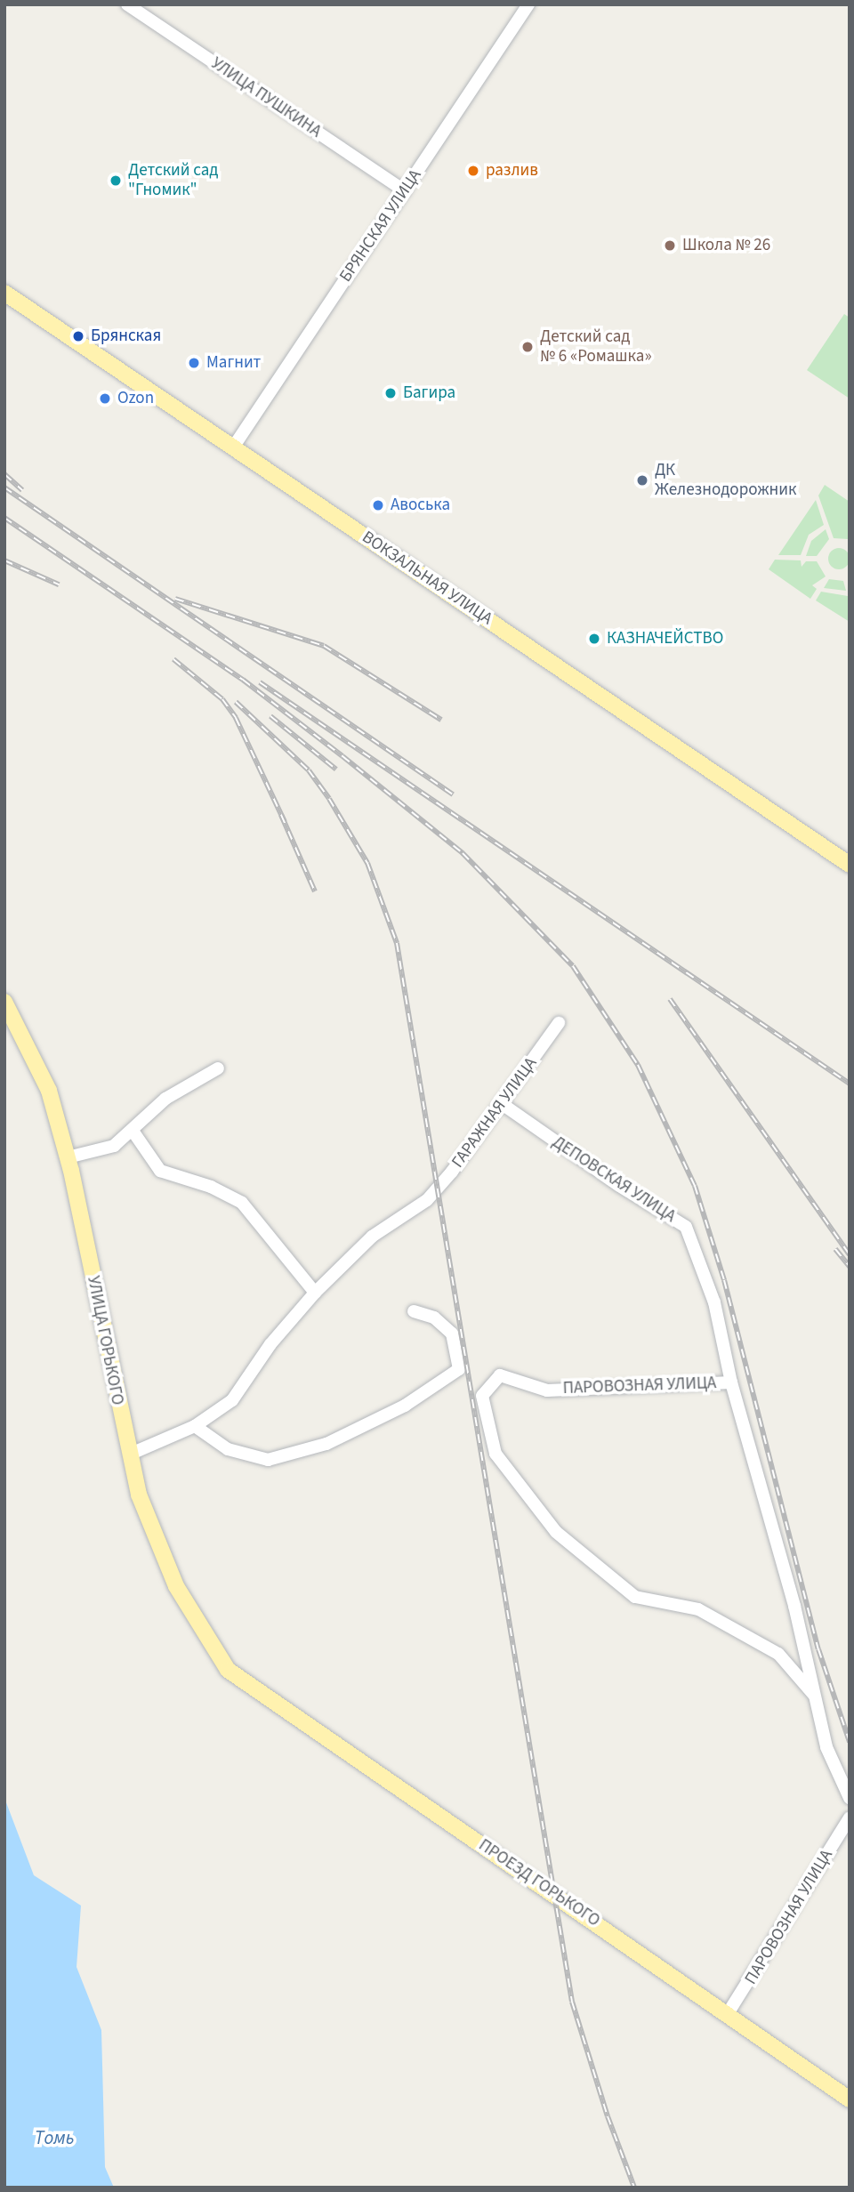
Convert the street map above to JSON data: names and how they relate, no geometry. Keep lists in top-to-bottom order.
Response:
{
  "streets": {
    "main road": ["ВОКЗАЛЬНАЯ УЛИЦА", "УЛИЦА ГОРЬКОГО", "ПРОЕЗД ГОРЬКОГО"],
    "street": [
      "УЛИЦА ПУШКИНА",
      "БРЯНСКАЯ УЛИЦА",
      "ГАРАЖНАЯ УЛИЦА",
      "ДЕПОВСКАЯ УЛИЦА",
      "ПАРОВОЗНАЯ УЛИЦА"
    ]
  },
  "crossings": [
    ["УЛИЦА ПУШКИНА", "БРЯНСКАЯ УЛИЦА"],
    ["БРЯНСКАЯ УЛИЦА", "ВОКЗАЛЬНАЯ УЛИЦА"],
    ["ГАРАЖНАЯ УЛИЦА", "ДЕПОВСКАЯ УЛИЦА"],
    ["ДЕПОВСКАЯ УЛИЦА", "ПАРОВОЗНАЯ УЛИЦА"],
    ["УЛИЦА ГОРЬКОГО", "ПРОЕЗД ГОРЬКОГО"],
    ["ПАРОВОЗНАЯ УЛИЦА", "ПРОЕЗД ГОРЬКОГО"]
  ],
  "water": ["Томь"],
  "places": [
    "разлив",
    "Детский сад \"Гномик\"",
    "Школа № 26",
    "Брянская",
    "Детский сад № 6 «Ромашка»",
    "Магнит",
    "Багира",
    "Ozon",
    "ДК Железнодорожник",
    "Авоська",
    "КАЗНАЧЕЙСТВО"
  ]
}
